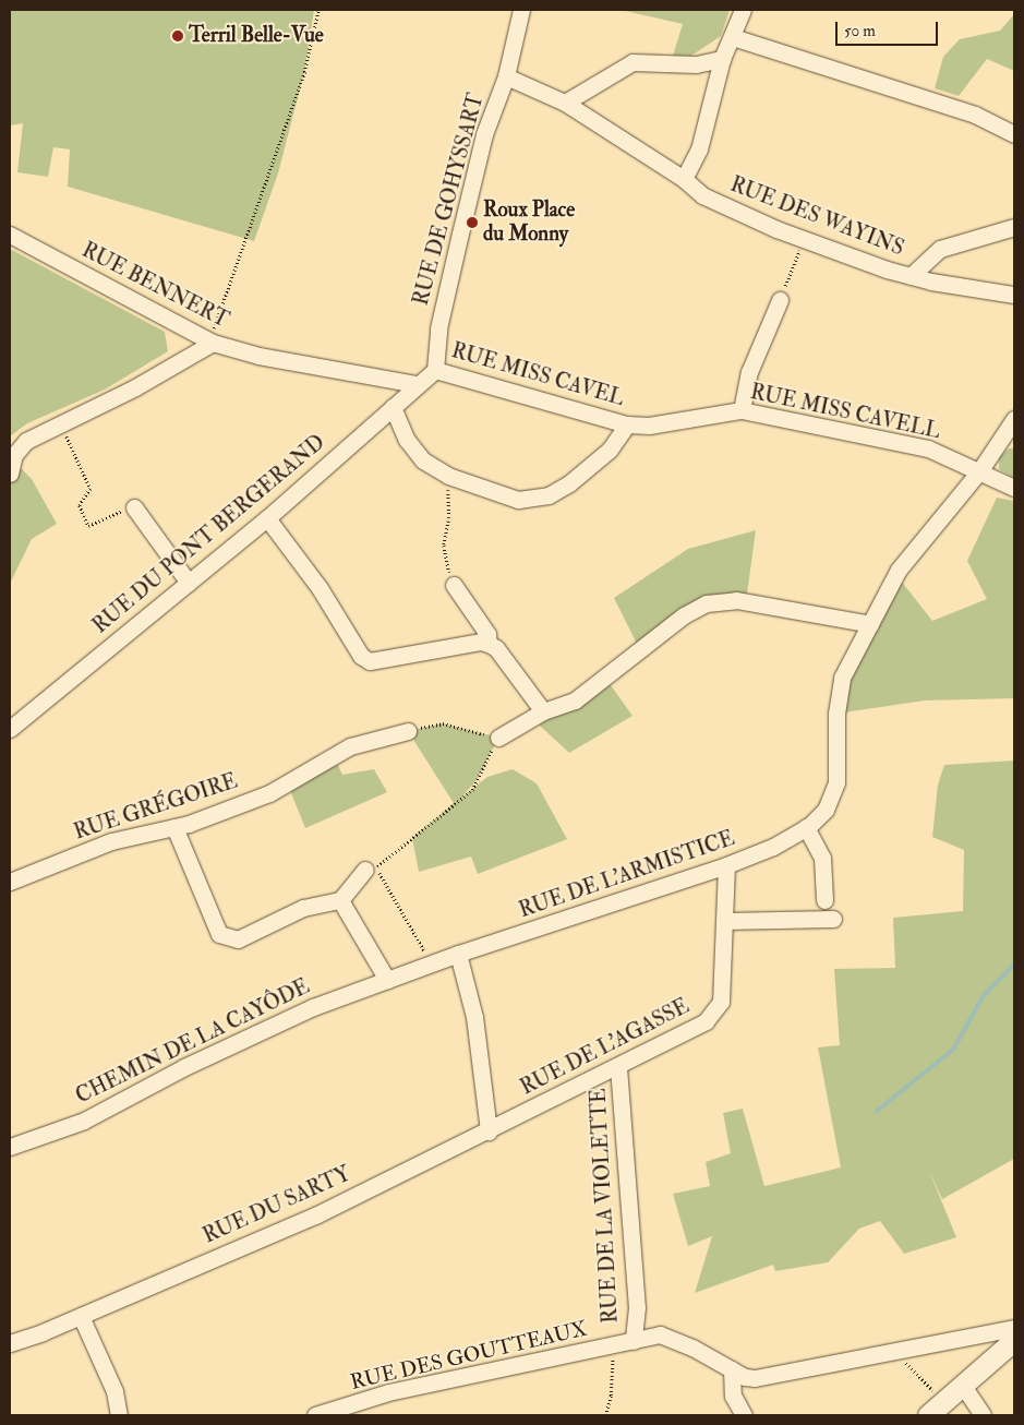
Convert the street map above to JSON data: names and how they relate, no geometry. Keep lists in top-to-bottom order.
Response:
{
  "streets": {
    "street": [
      "RUE DE GOHYSSART",
      "RUE DES WAYINS",
      "RUE BENNERT",
      "RUE MISS CAVEL",
      "RUE MISS CAVELL",
      "RUE DU PONT BERGERAND",
      "RUE GRÉGOIRE",
      "RUE DE L'ARMISTICE",
      "CHEMIN DE LA CAYÔDE",
      "RUE DE L'AGASSE",
      "RUE DU SARTY",
      "RUE DE LA VIOLETTE",
      "RUE DES GOUTTEAUX"
    ]
  },
  "crossings": [
    ["RUE DE GOHYSSART", "RUE DES WAYINS"],
    ["RUE DE GOHYSSART", "RUE MISS CAVEL"],
    ["RUE DE GOHYSSART", "RUE DU PONT BERGERAND"],
    ["RUE BENNERT", "RUE DU PONT BERGERAND"],
    ["RUE MISS CAVEL", "RUE MISS CAVELL"],
    ["RUE MISS CAVEL", "RUE DU PONT BERGERAND"],
    ["RUE MISS CAVELL", "RUE DE L'ARMISTICE"],
    ["RUE DE L'ARMISTICE", "CHEMIN DE LA CAYÔDE"],
    ["RUE DE L'ARMISTICE", "RUE DE L'AGASSE"],
    ["RUE DE L'AGASSE", "RUE DU SARTY"],
    ["RUE DE L'AGASSE", "RUE DE LA VIOLETTE"],
    ["RUE DE LA VIOLETTE", "RUE DES GOUTTEAUX"]
  ],
  "places": ["Terril Belle-Vue", "Roux Place du Monny"],
  "scale_bar": "50 m"
}
